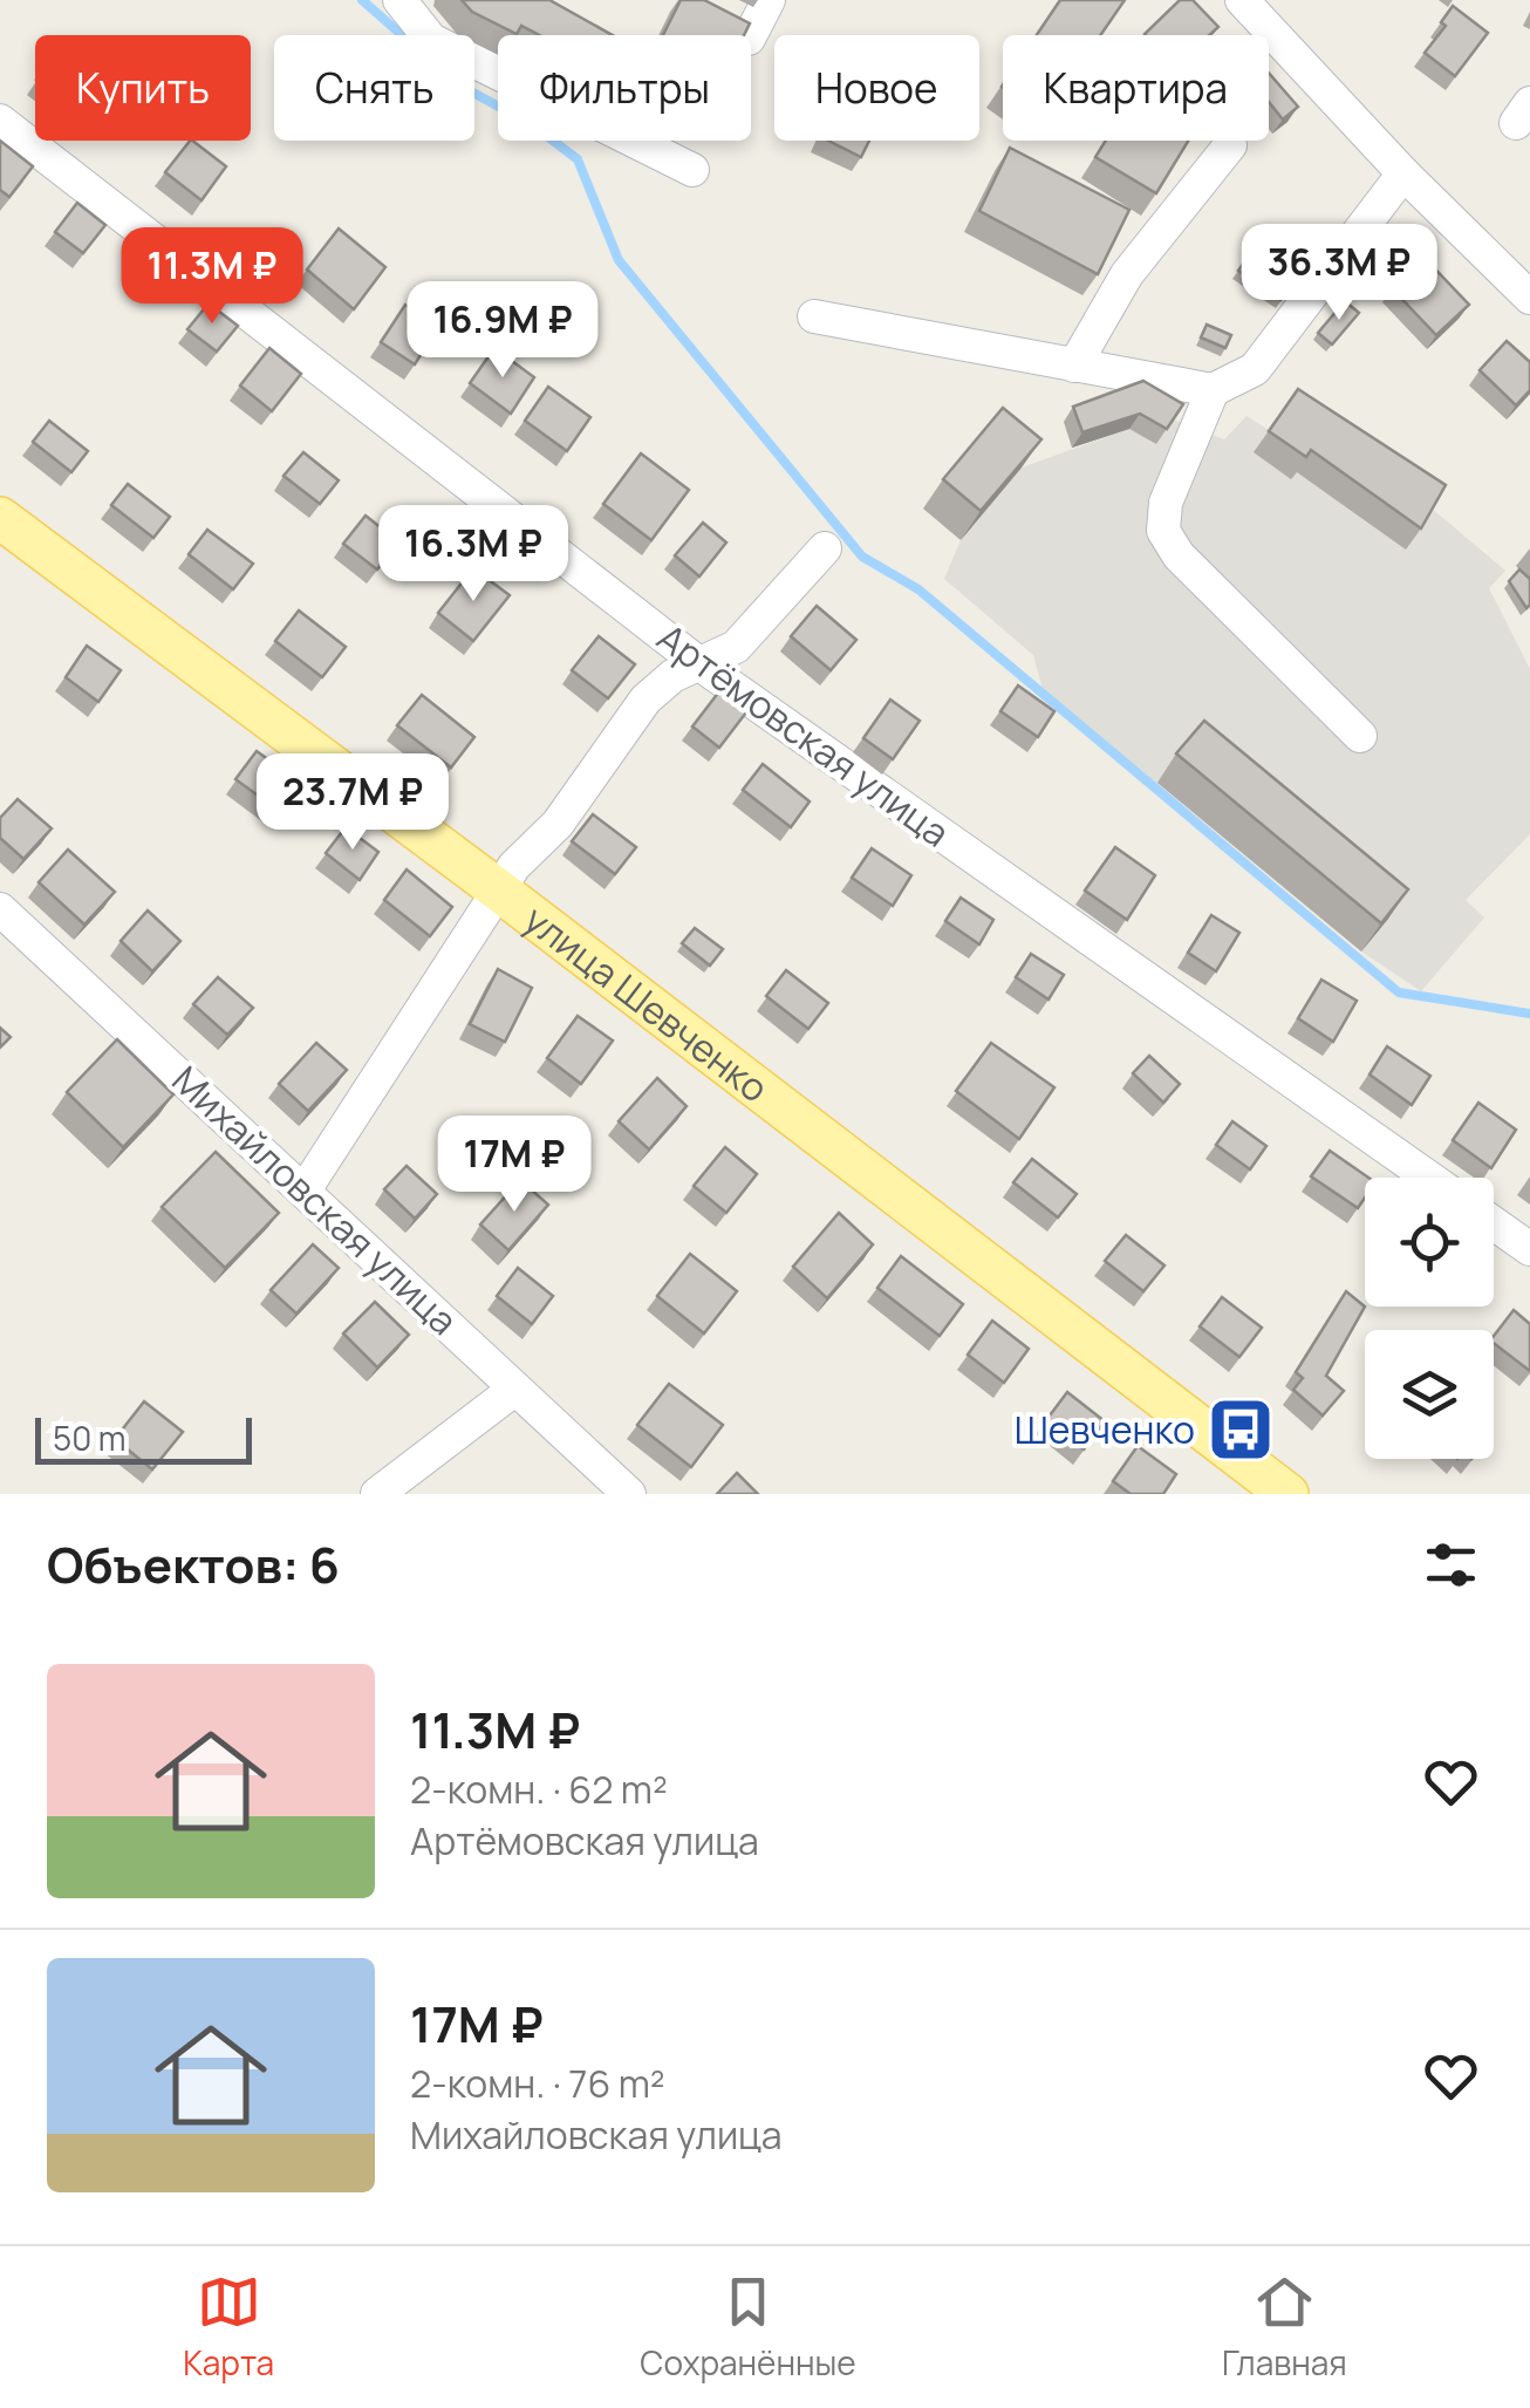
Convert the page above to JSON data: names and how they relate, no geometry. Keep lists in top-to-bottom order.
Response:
{
  "streets": {
    "main road": ["улица Шевченко"],
    "street": ["Артёмовская улица", "Михайловская улица"]
  },
  "places": {
    "bus stop": ["Шевченко"]
  },
  "scale_bar": "50 m",
  "page": {
    "chip": [
      "Купить",
      "Снять",
      "Фильтры",
      "Новое",
      "Квартира"
    ],
    "price": [
      "36.3M ₽",
      "11.3M ₽",
      "16.9M ₽",
      "16.3M ₽",
      "23.7M ₽",
      "17M ₽"
    ],
    "scale": "50 m",
    "heading": "Объектов: 6",
    "list": [
      {
        "name": "11.3M ₽",
        "note": "2-комн. · 62 m² · Артёмовская улица"
      },
      {
        "name": "17M ₽",
        "note": "2-комн. · 76 m² · Михайловская улица"
      }
    ],
    "tabs": ["Карта", "Сохранённые", "Главная"]
  }
}
